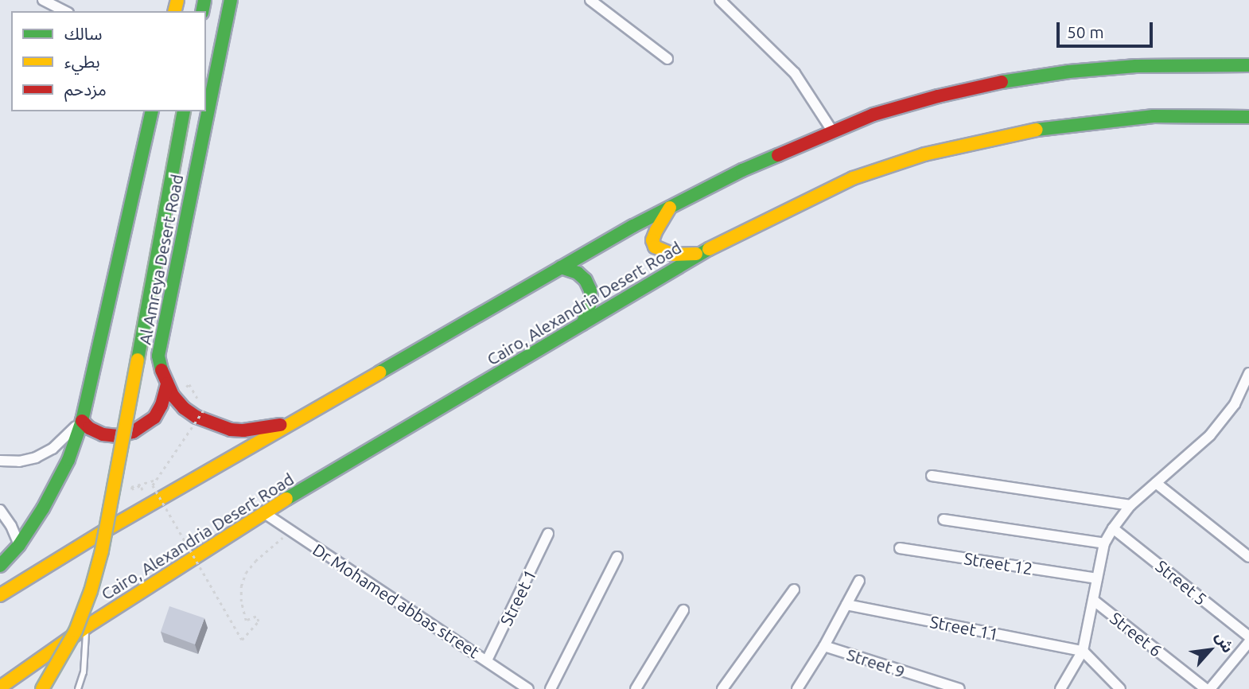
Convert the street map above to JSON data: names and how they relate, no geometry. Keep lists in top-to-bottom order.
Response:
{
  "streets": {
    "highway": ["Al Amreya Desert Road", "Cairo, Alexandria Desert Road"],
    "street": [
      "Street 12",
      "Street 5",
      "Street 1",
      "Dr Mohamed abbas street",
      "Street 11",
      "Street 6",
      "Street 9"
    ]
  },
  "crossings": [
    ["Cairo, Alexandria Desert Road", "Dr Mohamed abbas street"],
    ["Street 1", "Dr Mohamed abbas street"]
  ],
  "legend": ["سالك", "بطيء", "مزدحم"],
  "scale_bar": "50 m",
  "north": "top right"
}
